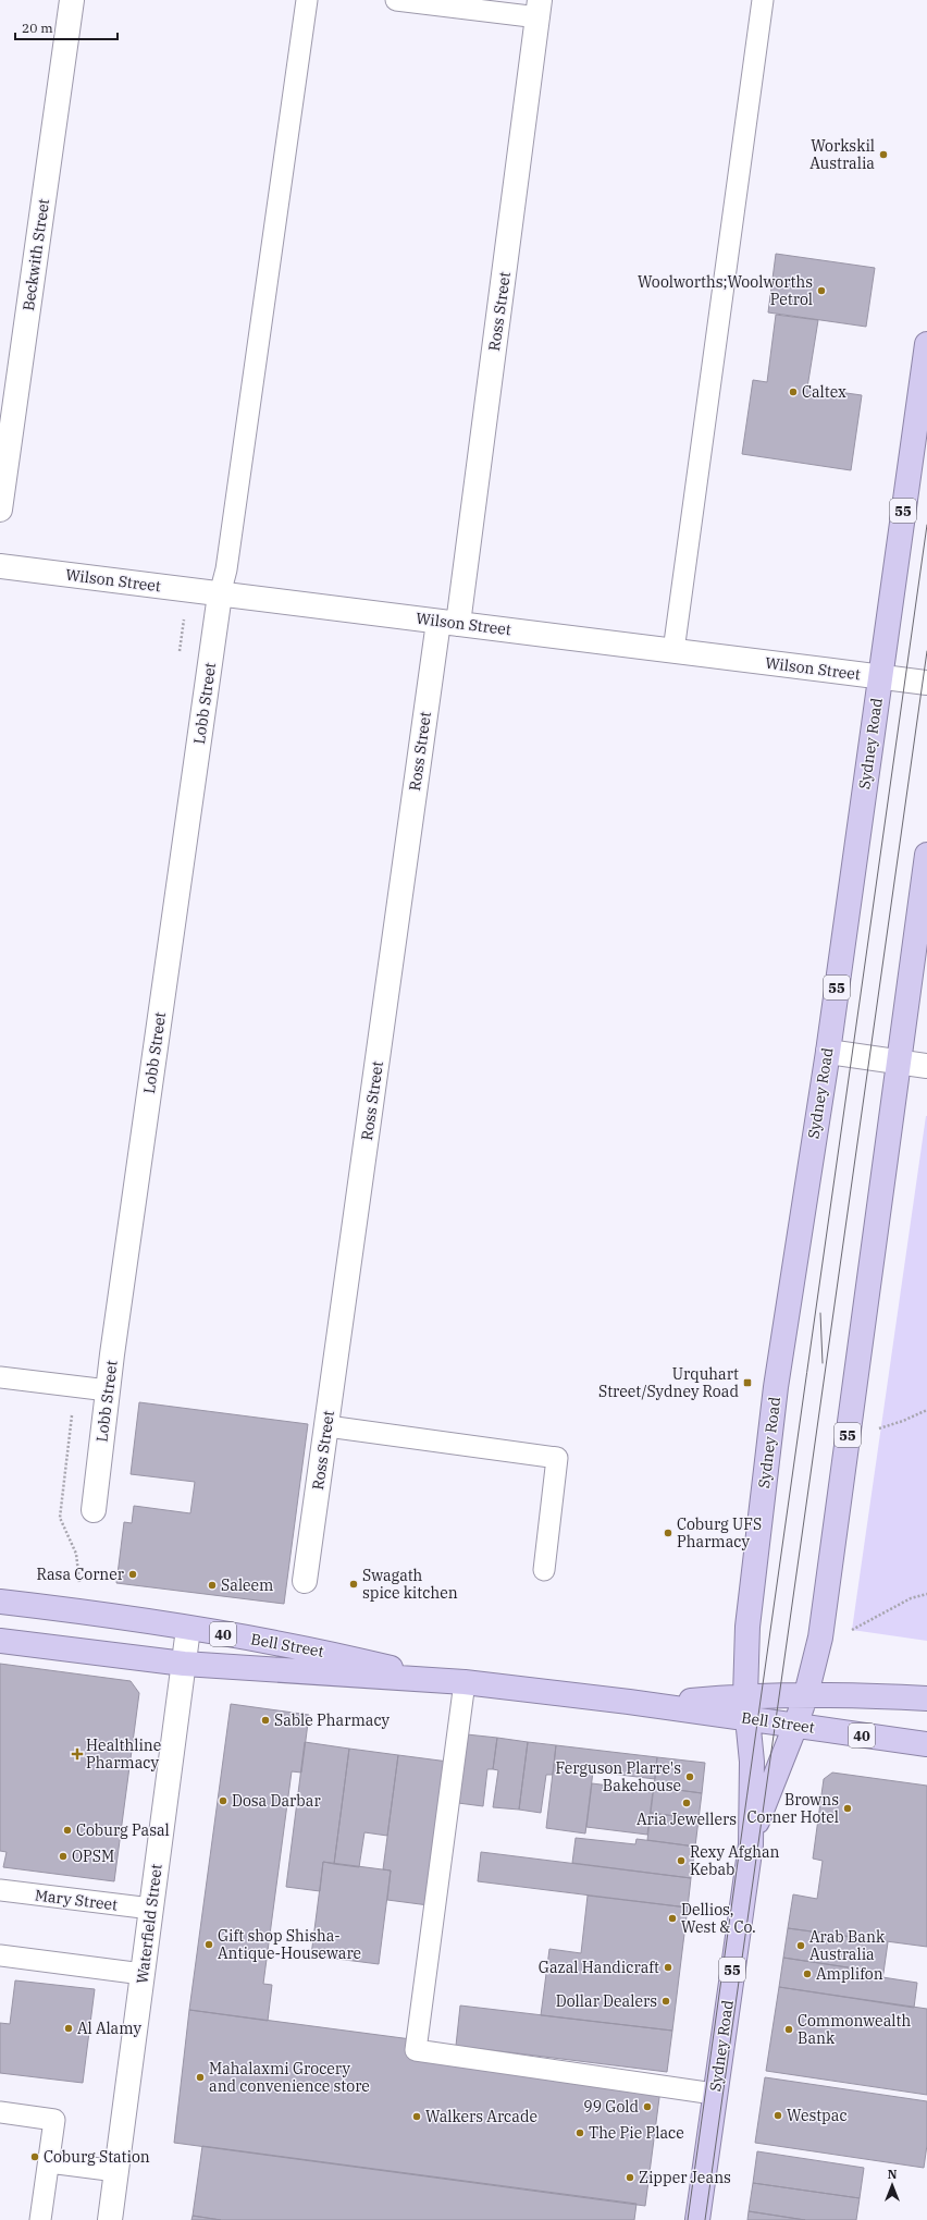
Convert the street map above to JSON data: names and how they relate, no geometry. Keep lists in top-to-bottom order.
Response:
{
  "streets": {
    "highway": [
      "55",
      "Sydney Road",
      "40",
      "Bell Street"
    ],
    "street": [
      "Beckwith Street",
      "Ross Street",
      "Wilson Street",
      "Lobb Street",
      "Waterfield Street"
    ],
    "lane": ["Mary Street"]
  },
  "crossings": [
    ["Ross Street", "Wilson Street"],
    ["Wilson Street", "Lobb Street"],
    ["Wilson Street", "Sydney Road"],
    ["Sydney Road", "Bell Street"],
    ["Bell Street", "Waterfield Street"],
    ["Mary Street", "Waterfield Street"]
  ],
  "places": {
    "other": [
      "Workskil Australia",
      "Woolworths;Woolworths Petrol",
      "Caltex",
      "Coburg UFS Pharmacy",
      "Rasa Corner",
      "Swagath spice kitchen",
      "Saleem",
      "Sable Pharmacy",
      "Ferguson Plarre's Bakehouse",
      "Dosa Darbar",
      "Aria Jewellers",
      "Browns Corner Hotel",
      "Coburg Pasal",
      "OPSM",
      "Rexy Afghan Kebab",
      "Dellios, West & Co.",
      "Gift shop Shisha- Antique-Houseware",
      "Arab Bank Australia",
      "Gazal Handicraft",
      "Amplifon",
      "Dollar Dealers",
      "Al Alamy",
      "Commonwealth Bank",
      "Mahalaxmi Grocery and convenience store",
      "99 Gold",
      "Westpac",
      "Walkers Arcade",
      "The Pie Place",
      "Coburg Station",
      "Zipper Jeans"
    ],
    "transit": ["Urquhart Street/Sydney Road"],
    "health": ["Healthline Pharmacy"]
  },
  "scale_bar": "20 m",
  "north": "top"
}
